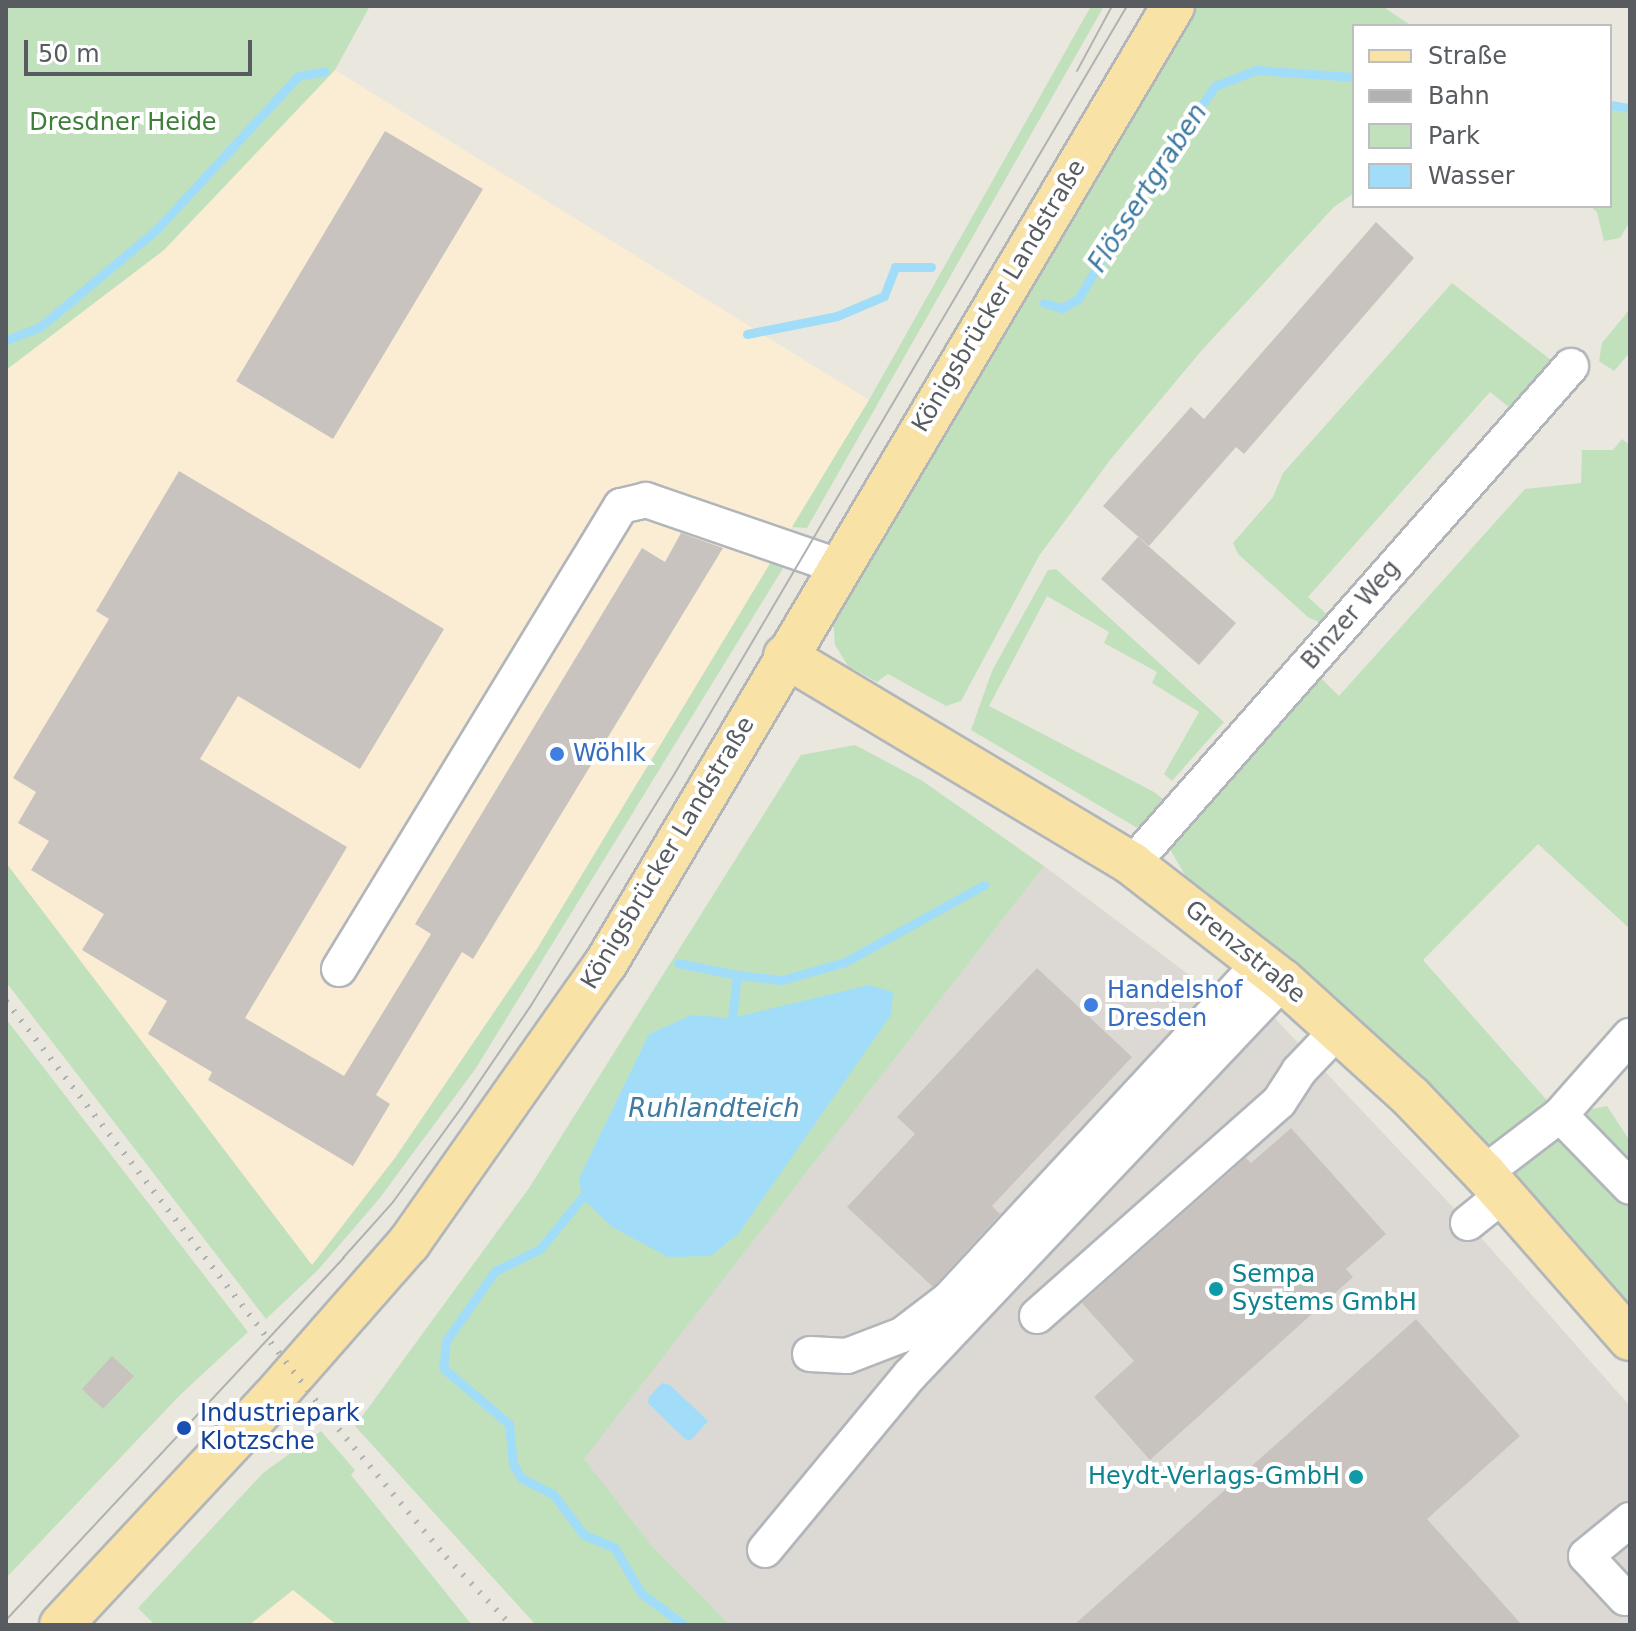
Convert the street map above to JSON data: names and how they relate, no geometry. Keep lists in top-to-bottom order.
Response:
{
  "streets": {
    "main road": ["Königsbrücker Landstraße", "Grenzstraße"],
    "street": ["Binzer Weg"]
  },
  "crossings": [
    ["Königsbrücker Landstraße", "Grenzstraße"],
    ["Binzer Weg", "Grenzstraße"]
  ],
  "water": ["Flössertgraben", "Ruhlandteich"],
  "parks": ["Dresdner Heide"],
  "places": [
    "Wöhlk",
    "Handelshof Dresden",
    "Sempa Systems GmbH",
    "Industriepark Klotzsche",
    "Heydt-Verlags-GmbH"
  ],
  "legend": [
    "Straße",
    "Bahn",
    "Park",
    "Wasser"
  ],
  "scale_bar": "50 m"
}
